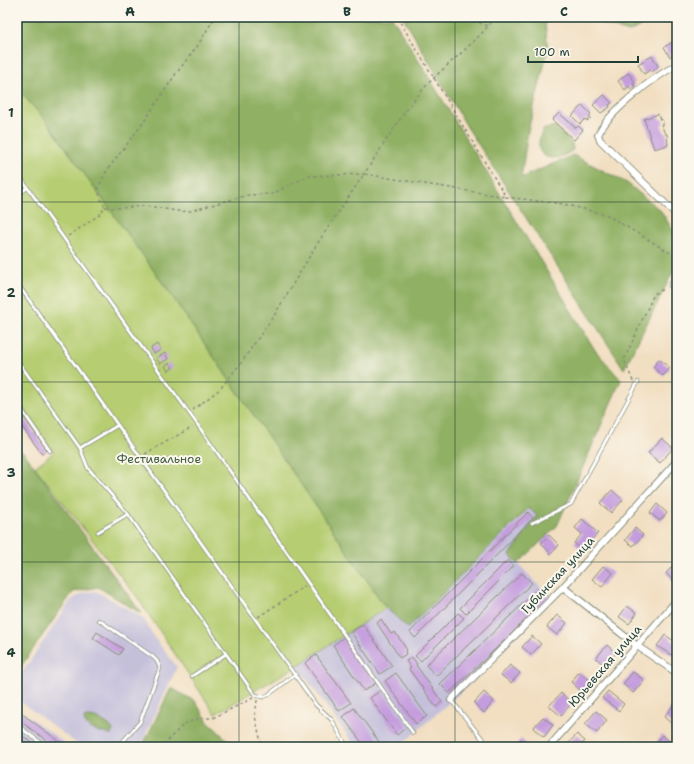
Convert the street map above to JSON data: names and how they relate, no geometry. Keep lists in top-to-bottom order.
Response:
{
  "streets": {
    "street": ["Губинская улица", "Юрьевская улица"]
  },
  "parks": ["Фестивальное"],
  "scale_bar": "100 m",
  "grid": {
    "columns": ["A", "B", "C"],
    "rows": [
      "1",
      "2",
      "3",
      "4"
    ]
  }
}
